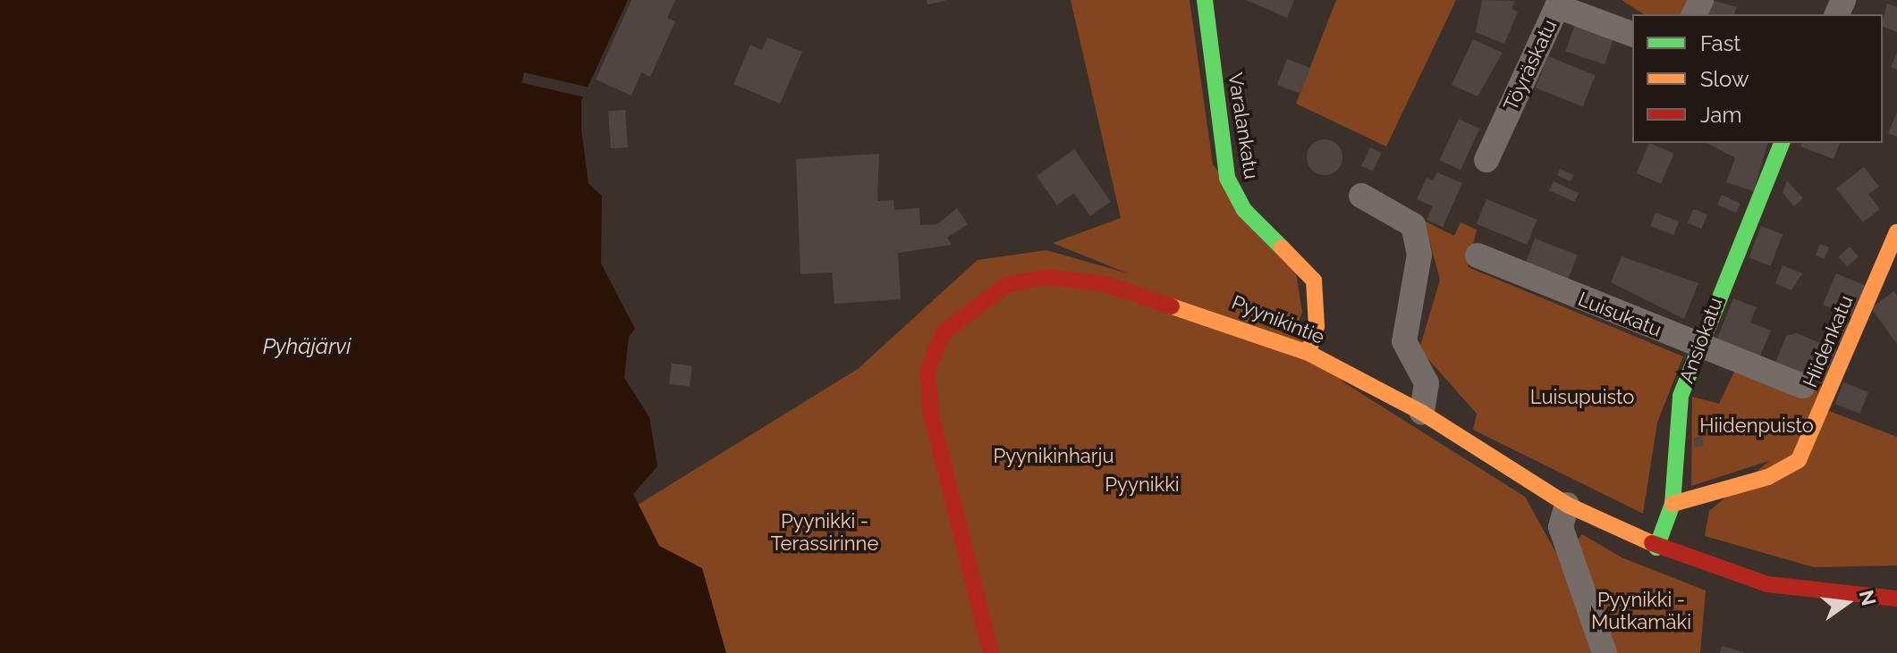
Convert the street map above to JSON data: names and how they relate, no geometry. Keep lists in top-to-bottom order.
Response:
{
  "streets": {
    "street": [
      "Töyräskatu",
      "Varalankatu",
      "Luisukatu",
      "Pyynikintie",
      "Ansiokatu",
      "Hiidenkatu"
    ]
  },
  "crossings": [
    ["Varalankatu", "Pyynikintie"],
    ["Luisukatu", "Ansiokatu"],
    ["Pyynikintie", "Ansiokatu"],
    ["Ansiokatu", "Hiidenkatu"]
  ],
  "water": ["Pyhäjärvi"],
  "parks": [
    "Luisupuisto",
    "Hiidenpuisto",
    "Pyynikinharju",
    "Pyynikki",
    "Pyynikki - Terassirinne",
    "Pyynikki - Mutkamäki"
  ],
  "legend": ["Fast", "Slow", "Jam"],
  "north": "right"
}
